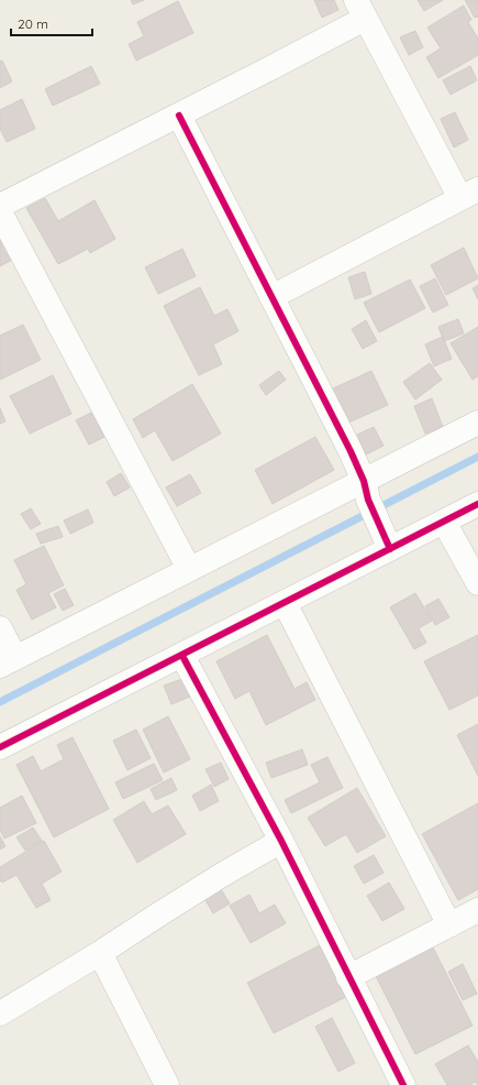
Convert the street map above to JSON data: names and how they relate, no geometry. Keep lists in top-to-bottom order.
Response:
{
  "scale_bar": "20 m"
}
